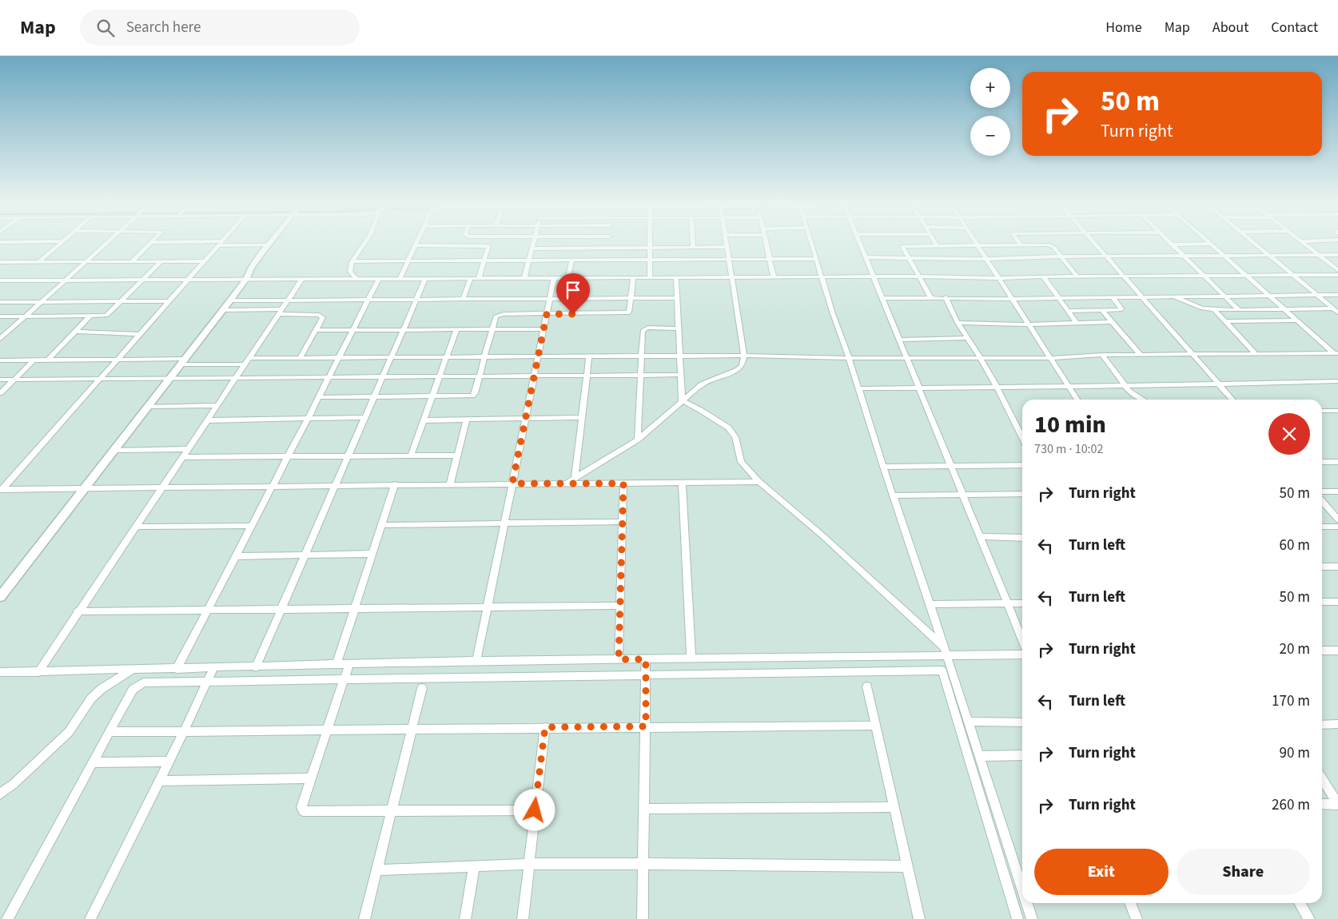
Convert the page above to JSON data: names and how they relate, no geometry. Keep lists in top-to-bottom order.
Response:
{
  "page": {
    "header": "Map",
    "search": "Search here",
    "nav": [
      "Home",
      "Map",
      "About",
      "Contact"
    ],
    "map_buttons": ["+", "−"],
    "turn": ["50 m", "Turn right"],
    "heading": ["10 min", "730 m · 10:02"],
    "list": [
      {
        "name": "Turn right",
        "value": "50 m"
      },
      {
        "name": "Turn left",
        "value": "60 m"
      },
      {
        "name": "Turn left",
        "value": "50 m"
      },
      {
        "name": "Turn right",
        "value": "20 m"
      },
      {
        "name": "Turn left",
        "value": "170 m"
      },
      {
        "name": "Turn right",
        "value": "90 m"
      },
      {
        "name": "Turn right",
        "value": "260 m"
      }
    ],
    "buttons": ["Exit", "Share"]
  }
}
